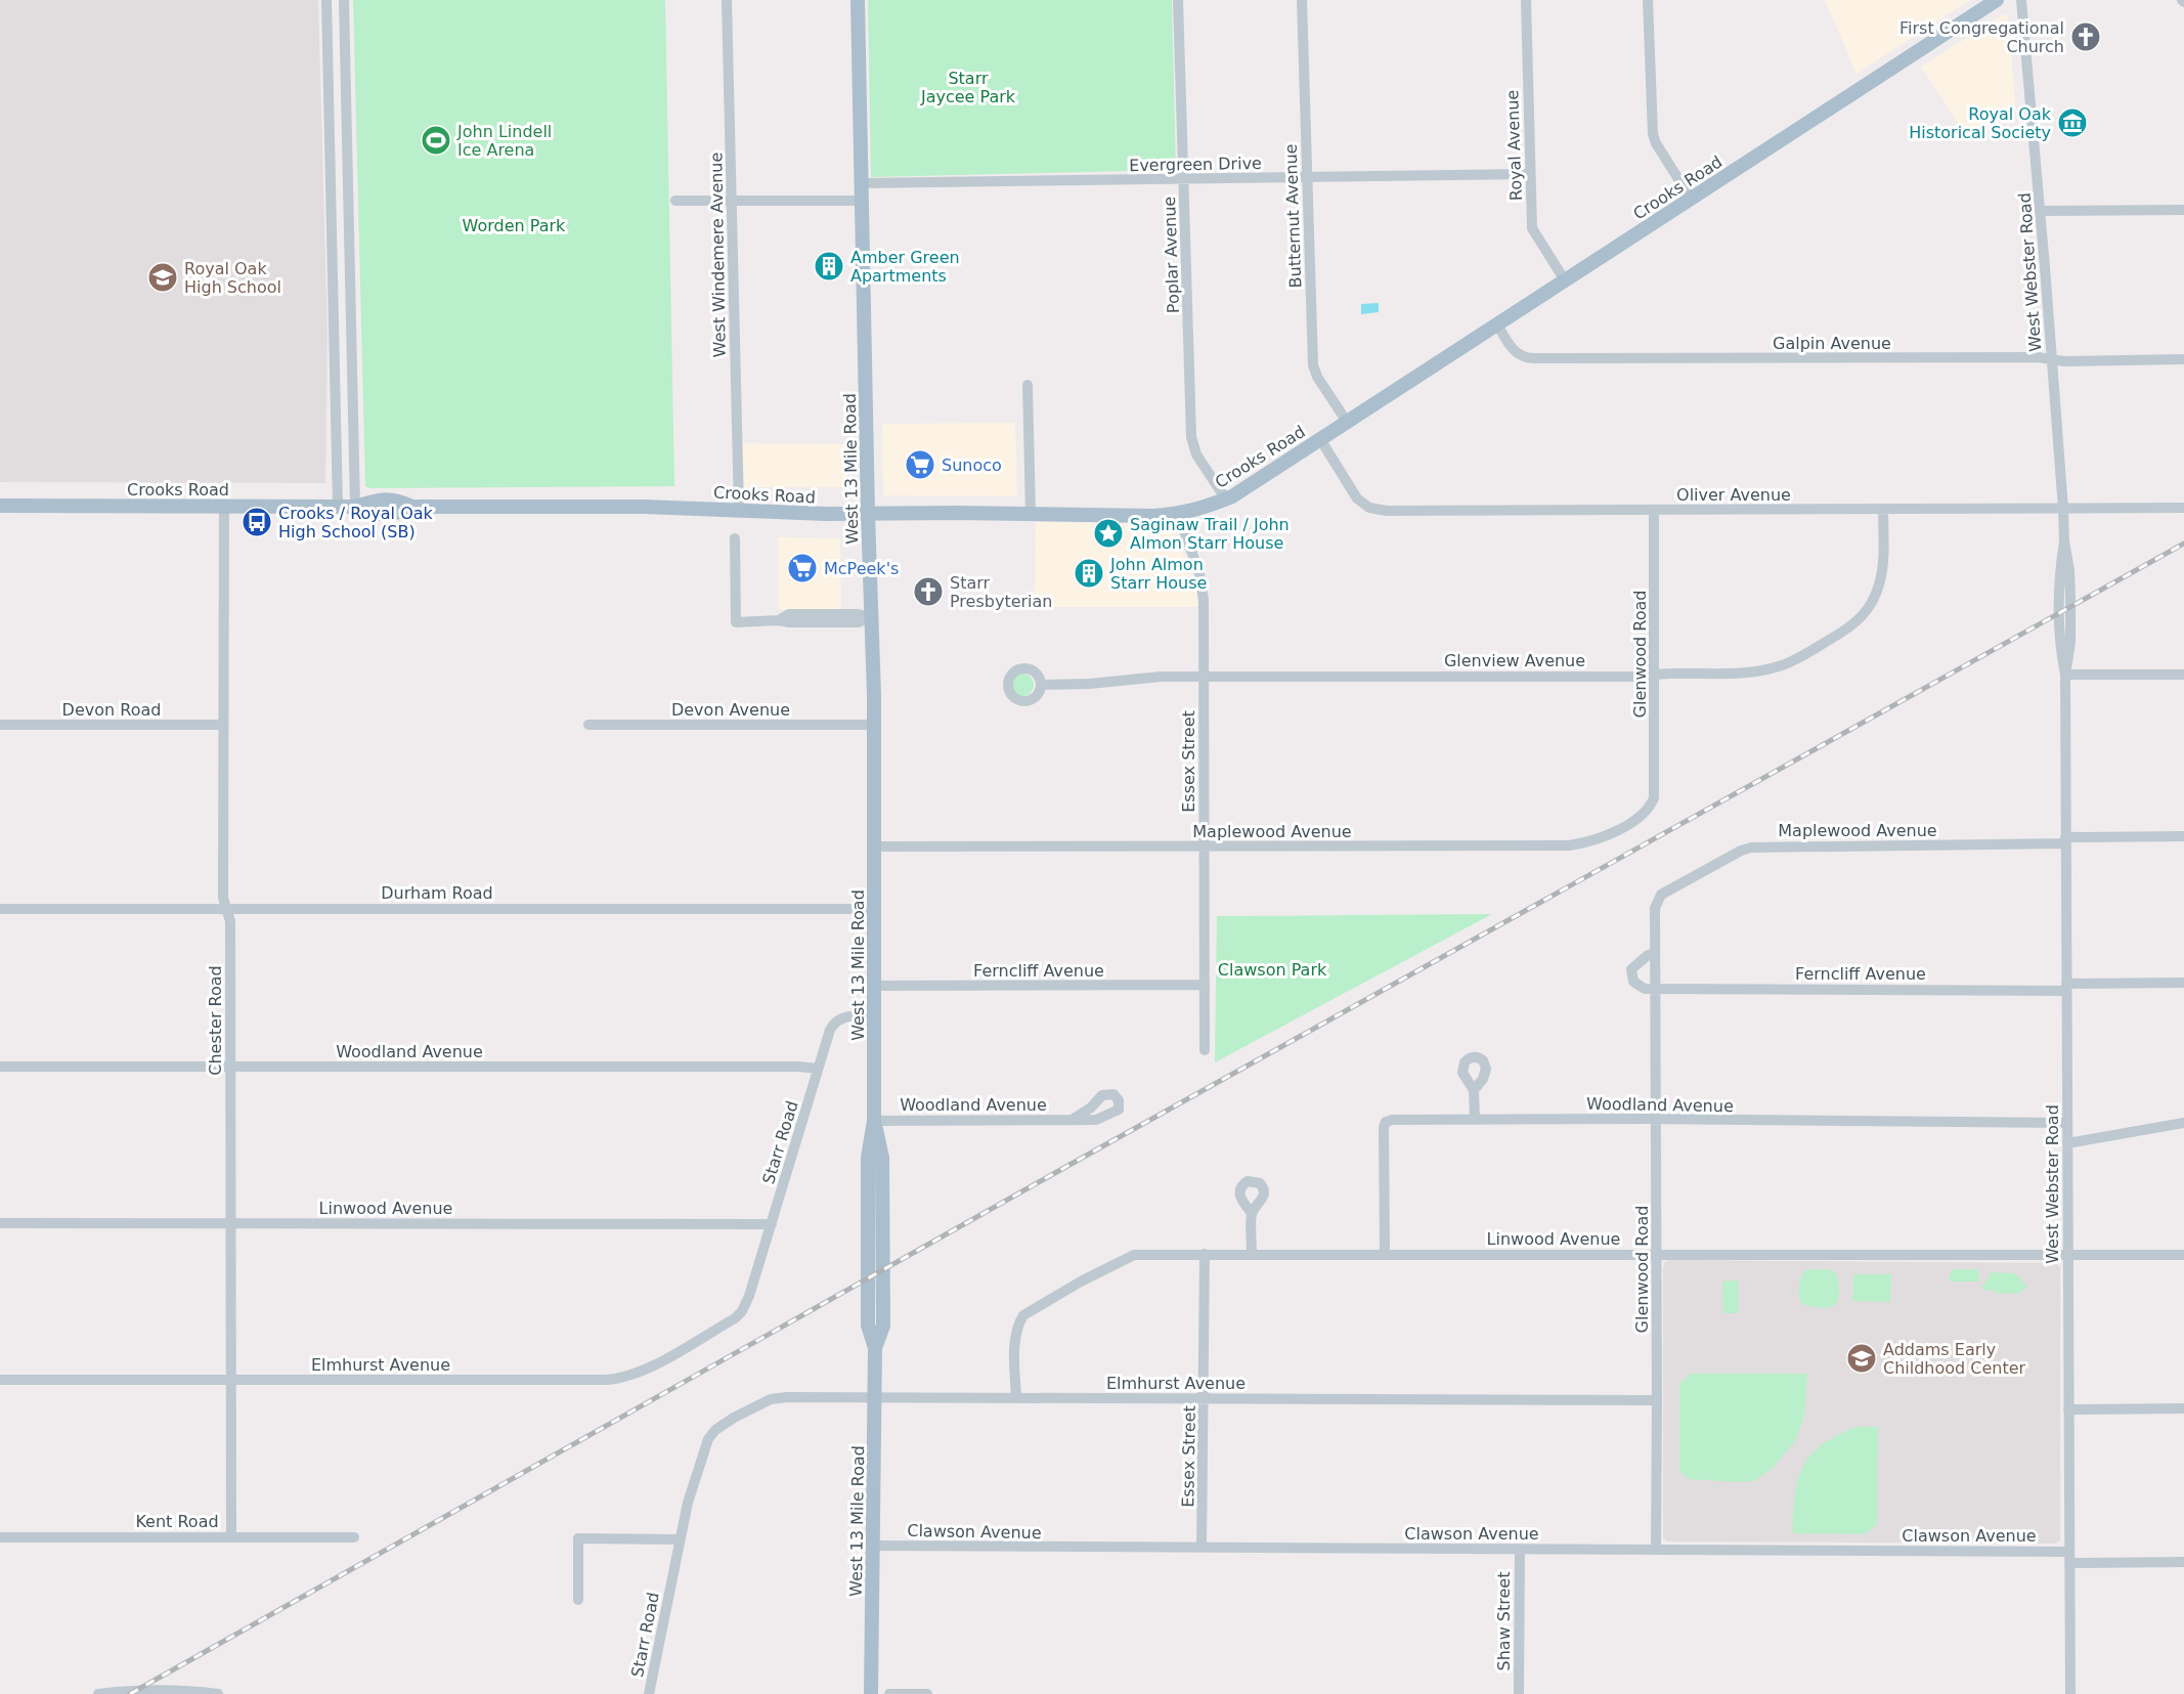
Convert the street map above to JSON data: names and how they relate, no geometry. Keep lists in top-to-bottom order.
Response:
{
  "streets": {
    "main road": ["Crooks Road", "West 13 Mile Road"],
    "street": [
      "Royal Avenue",
      "Evergreen Drive",
      "Butternut Avenue",
      "West Windemere Avenue",
      "Poplar Avenue",
      "West Webster Road",
      "Galpin Avenue",
      "Oliver Avenue",
      "Glenwood Road",
      "Glenview Avenue",
      "Devon Road",
      "Devon Avenue",
      "Essex Street",
      "Maplewood Avenue",
      "Durham Road",
      "Ferncliff Avenue",
      "Chester Road",
      "Woodland Avenue",
      "Starr Road",
      "Linwood Avenue",
      "Elmhurst Avenue",
      "Kent Road",
      "Clawson Avenue",
      "Shaw Street"
    ]
  },
  "crossings": [
    ["Royal Avenue", "Evergreen Drive"],
    ["Royal Avenue", "Crooks Road"],
    ["Evergreen Drive", "Butternut Avenue"],
    ["Evergreen Drive", "Poplar Avenue"],
    ["Evergreen Drive", "West 13 Mile Road"],
    ["Crooks Road", "Butternut Avenue"],
    ["Crooks Road", "West Windemere Avenue"],
    ["Crooks Road", "Poplar Avenue"],
    ["Crooks Road", "Galpin Avenue"],
    ["Crooks Road", "West 13 Mile Road"],
    ["Crooks Road", "Oliver Avenue"],
    ["Crooks Road", "Essex Street"],
    ["Crooks Road", "Chester Road"],
    ["West Webster Road", "Galpin Avenue"],
    ["West Webster Road", "Oliver Avenue"],
    ["West Webster Road", "Maplewood Avenue"],
    ["West Webster Road", "Ferncliff Avenue"],
    ["West Webster Road", "Woodland Avenue"],
    ["West Webster Road", "Linwood Avenue"],
    ["West Webster Road", "Clawson Avenue"],
    ["West 13 Mile Road", "Devon Avenue"],
    ["West 13 Mile Road", "Maplewood Avenue"],
    ["West 13 Mile Road", "Durham Road"],
    ["West 13 Mile Road", "Ferncliff Avenue"],
    ["West 13 Mile Road", "Woodland Avenue"],
    ["West 13 Mile Road", "Starr Road"],
    ["West 13 Mile Road", "Elmhurst Avenue"],
    ["West 13 Mile Road", "Clawson Avenue"],
    ["Oliver Avenue", "Glenwood Road"],
    ["Oliver Avenue", "Glenview Avenue"],
    ["Glenwood Road", "Glenview Avenue"],
    ["Glenwood Road", "Maplewood Avenue"],
    ["Glenwood Road", "Ferncliff Avenue"],
    ["Glenwood Road", "Woodland Avenue"],
    ["Glenwood Road", "Linwood Avenue"],
    ["Glenwood Road", "Elmhurst Avenue"],
    ["Glenwood Road", "Clawson Avenue"],
    ["Glenview Avenue", "Essex Street"],
    ["Devon Road", "Chester Road"],
    ["Essex Street", "Maplewood Avenue"],
    ["Essex Street", "Ferncliff Avenue"],
    ["Essex Street", "Linwood Avenue"],
    ["Essex Street", "Elmhurst Avenue"],
    ["Essex Street", "Clawson Avenue"],
    ["Durham Road", "Chester Road"],
    ["Chester Road", "Woodland Avenue"],
    ["Chester Road", "Linwood Avenue"],
    ["Chester Road", "Elmhurst Avenue"],
    ["Chester Road", "Kent Road"],
    ["Woodland Avenue", "Starr Road"],
    ["Woodland Avenue", "Linwood Avenue"],
    ["Starr Road", "Linwood Avenue"],
    ["Starr Road", "Elmhurst Avenue"],
    ["Linwood Avenue", "Elmhurst Avenue"],
    ["Clawson Avenue", "Shaw Street"]
  ],
  "parks": ["Starr Jaycee Park", "Worden Park", "Clawson Park"],
  "places": {
    "church": ["First Congregational Church", "Starr Presbyterian"],
    "museum": ["Royal Oak Historical Society"],
    "sports": ["John Lindell Ice Arena"],
    "building": ["Amber Green Apartments", "John Almon Starr House"],
    "school or university": ["Royal Oak High School", "Addams Early Childhood Center"],
    "supermarket": ["Sunoco", "McPeek's"],
    "bus stop": ["Crooks / Royal Oak High School (SB)"],
    "place": ["Saginaw Trail / John Almon Starr House"]
  }
}
